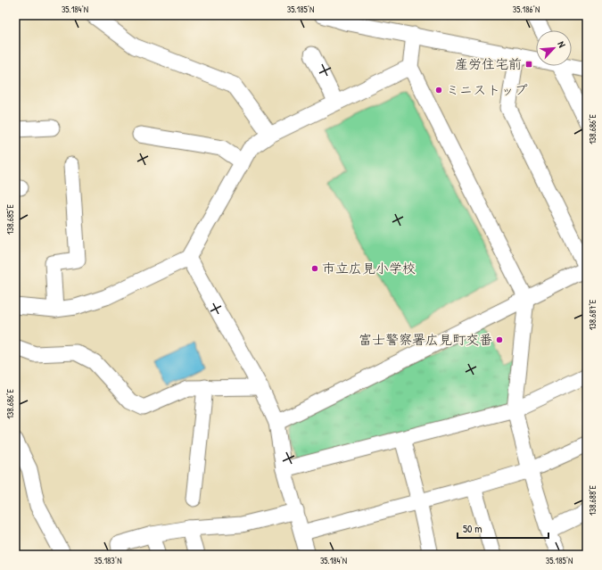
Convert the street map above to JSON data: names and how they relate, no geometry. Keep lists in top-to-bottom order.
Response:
{
  "places": {
    "transit": ["産労住宅前"],
    "other": ["ミニストップ", "市立広見小学校", "富士警察署広見町交番"]
  },
  "scale_bar": "50 m",
  "north": "top right",
  "coordinates": [
    "35.184°N",
    "35.185°N",
    "35.186°N",
    "138.686°E",
    "138.685°E",
    "138.687°E",
    "138.688°E",
    "35.183°N"
  ]
}
